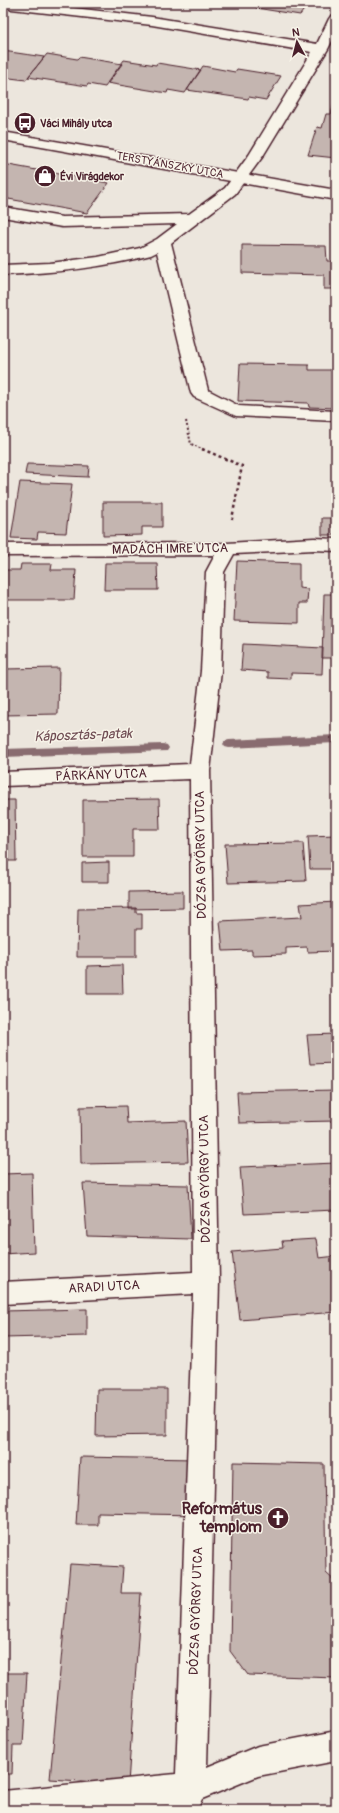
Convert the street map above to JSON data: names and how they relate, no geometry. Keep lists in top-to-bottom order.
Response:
{
  "streets": {
    "street": [
      "TERSTYÁNSZKY UTCA",
      "MADÁCH IMRE UTCA",
      "PÁRKÁNY UTCA",
      "DÓZSA GYÖRGY UTCA",
      "ARADI UTCA"
    ]
  },
  "crossings": [
    ["MADÁCH IMRE UTCA", "DÓZSA GYÖRGY UTCA"],
    ["PÁRKÁNY UTCA", "DÓZSA GYÖRGY UTCA"],
    ["DÓZSA GYÖRGY UTCA", "ARADI UTCA"]
  ],
  "water": ["Káposztás-patak"],
  "places": {
    "bus stop": ["Váci Mihály utca"],
    "shop": ["Évi Virágdekor"],
    "church": ["Református templom"]
  },
  "north": "top"
}
